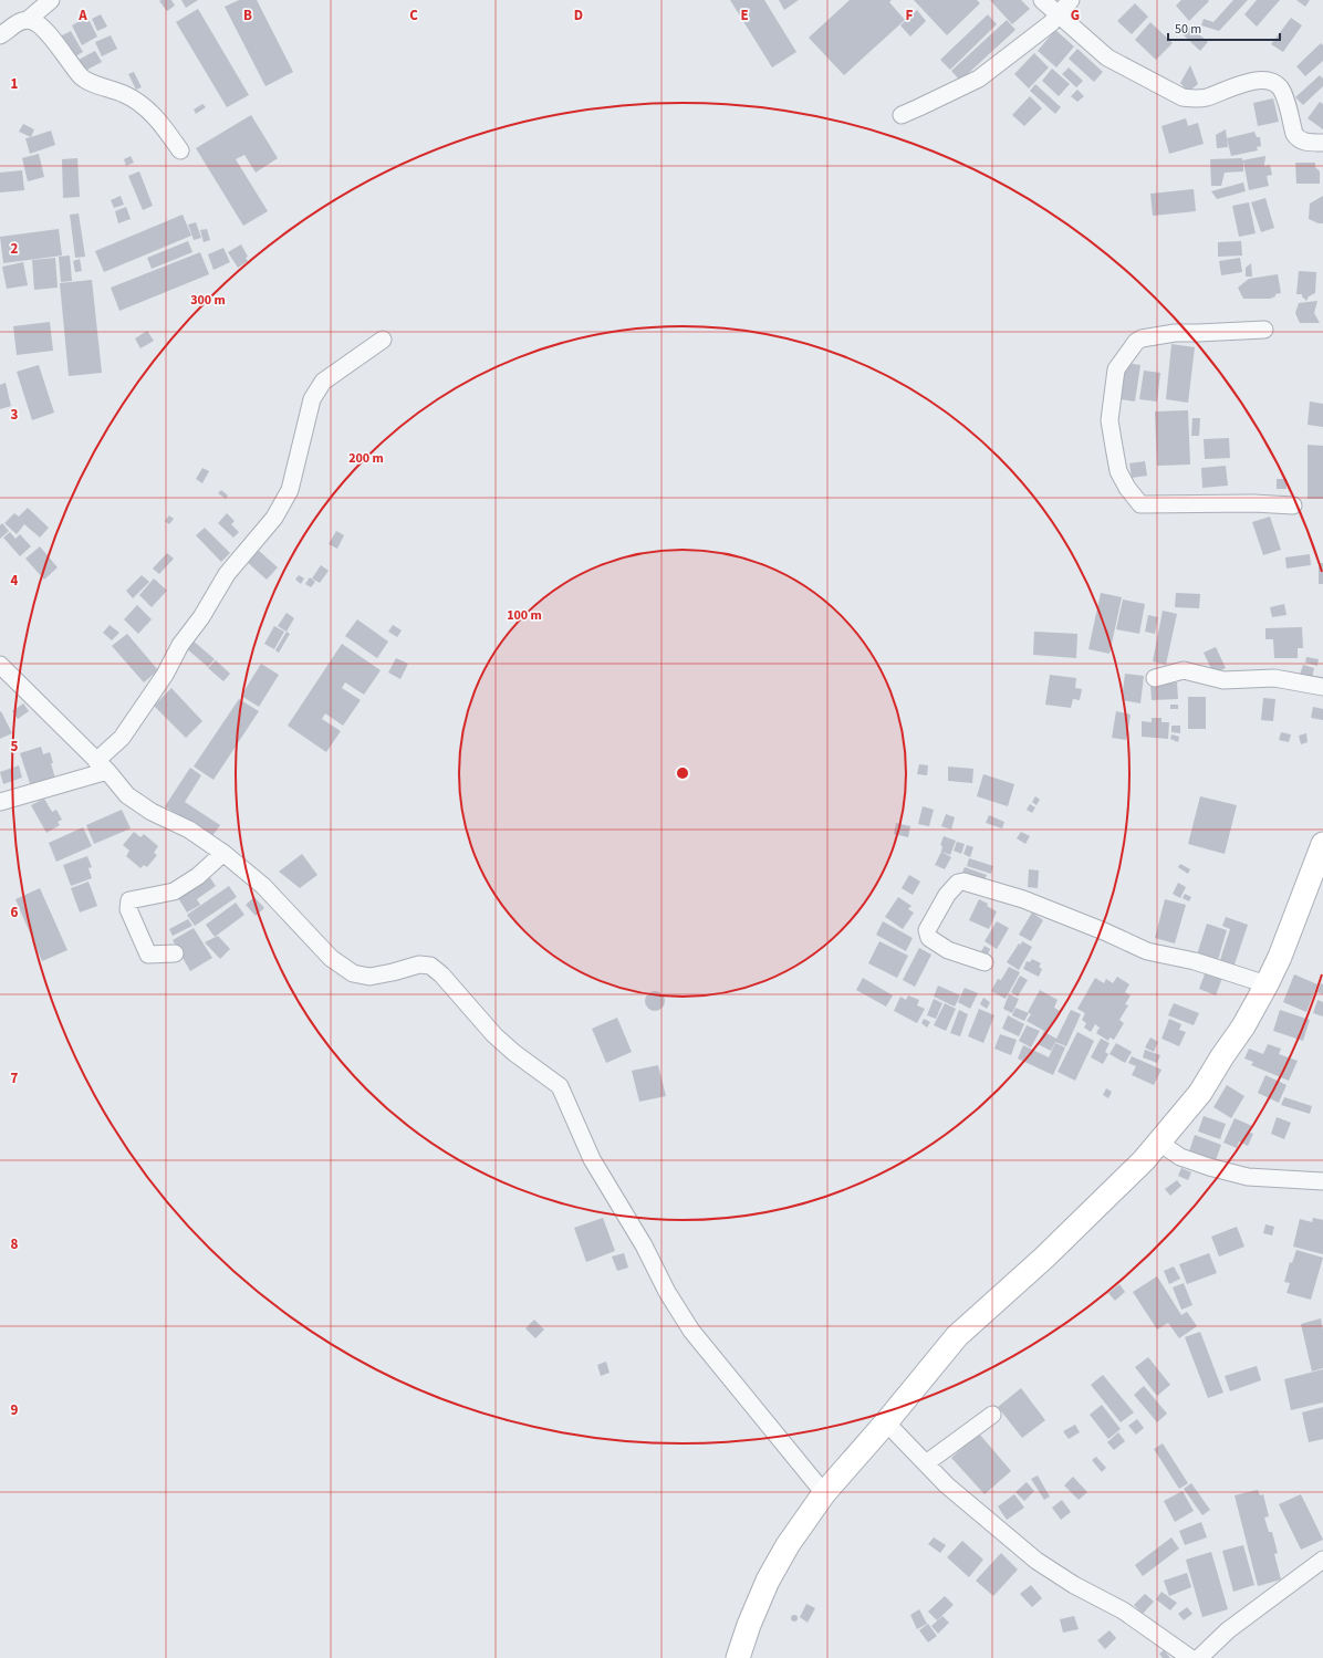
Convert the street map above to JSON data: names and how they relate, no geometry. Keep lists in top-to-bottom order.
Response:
{
  "scale_bar": "50 m",
  "grid": {
    "columns": [
      "A",
      "B",
      "C",
      "D",
      "E",
      "F",
      "G"
    ],
    "rows": [
      "1",
      "2",
      "3",
      "4",
      "5",
      "6",
      "7",
      "8",
      "9"
    ]
  },
  "rings": ["300 m", "200 m", "100 m"]
}
